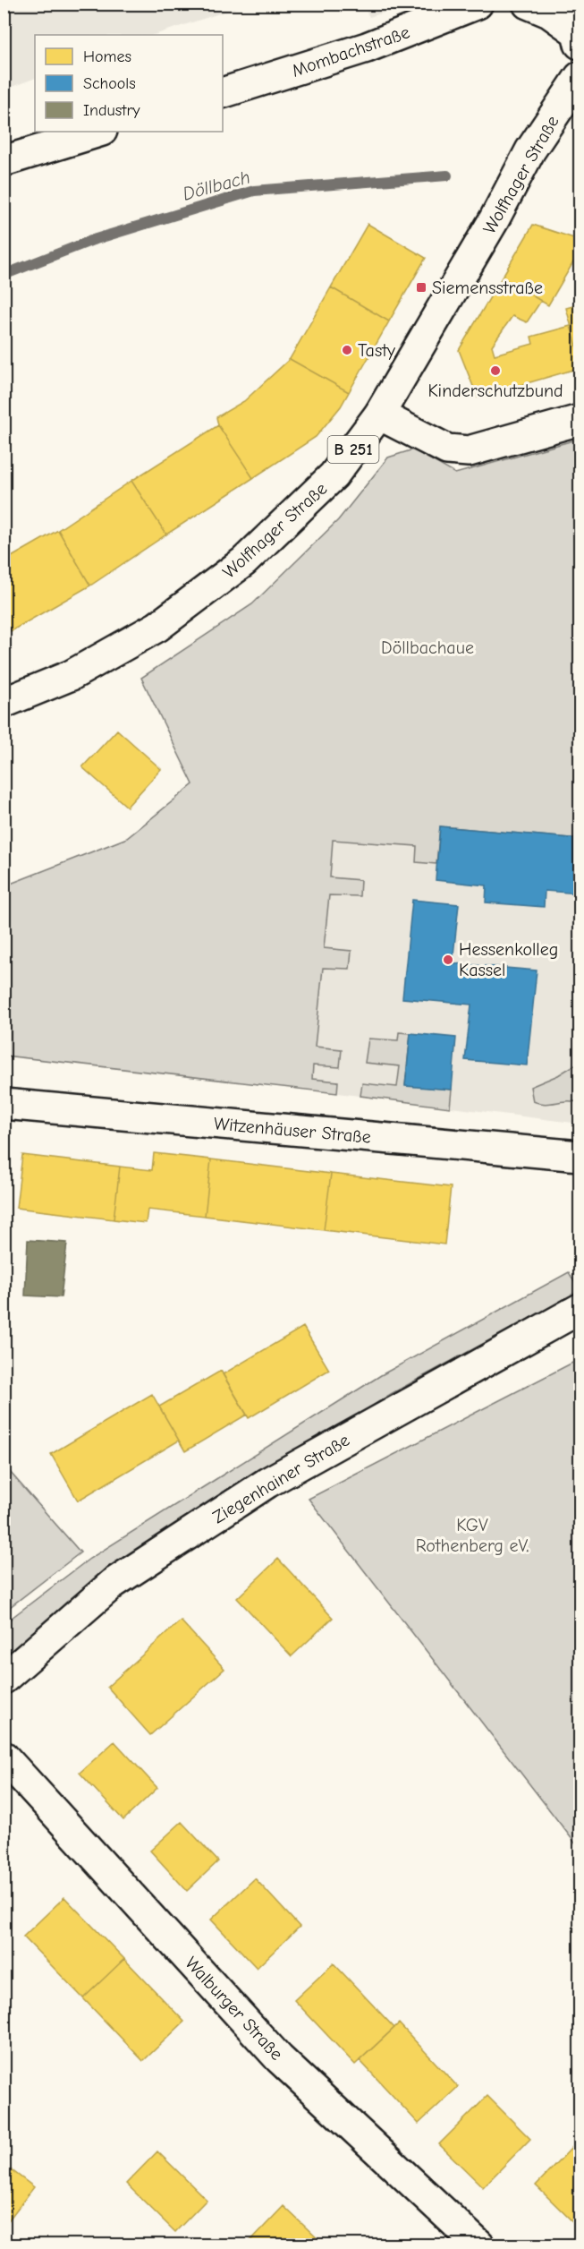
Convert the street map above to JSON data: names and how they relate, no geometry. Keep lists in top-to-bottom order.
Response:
{
  "streets": {
    "street": [
      "Mombachstraße",
      "Wolfhager Straße",
      "B 251",
      "Witzenhäuser Straße",
      "Ziegenhainer Straße",
      "Walburger Straße"
    ]
  },
  "water": ["Döllbach"],
  "parks": ["Döllbachaue", "KGV Rothenberg eV."],
  "places": {
    "transit": ["Siemensstraße"],
    "other": ["Tasty", "Kinderschutzbund", "Hessenkolleg Kassel"]
  },
  "legend": ["Homes", "Schools", "Industry"]
}
